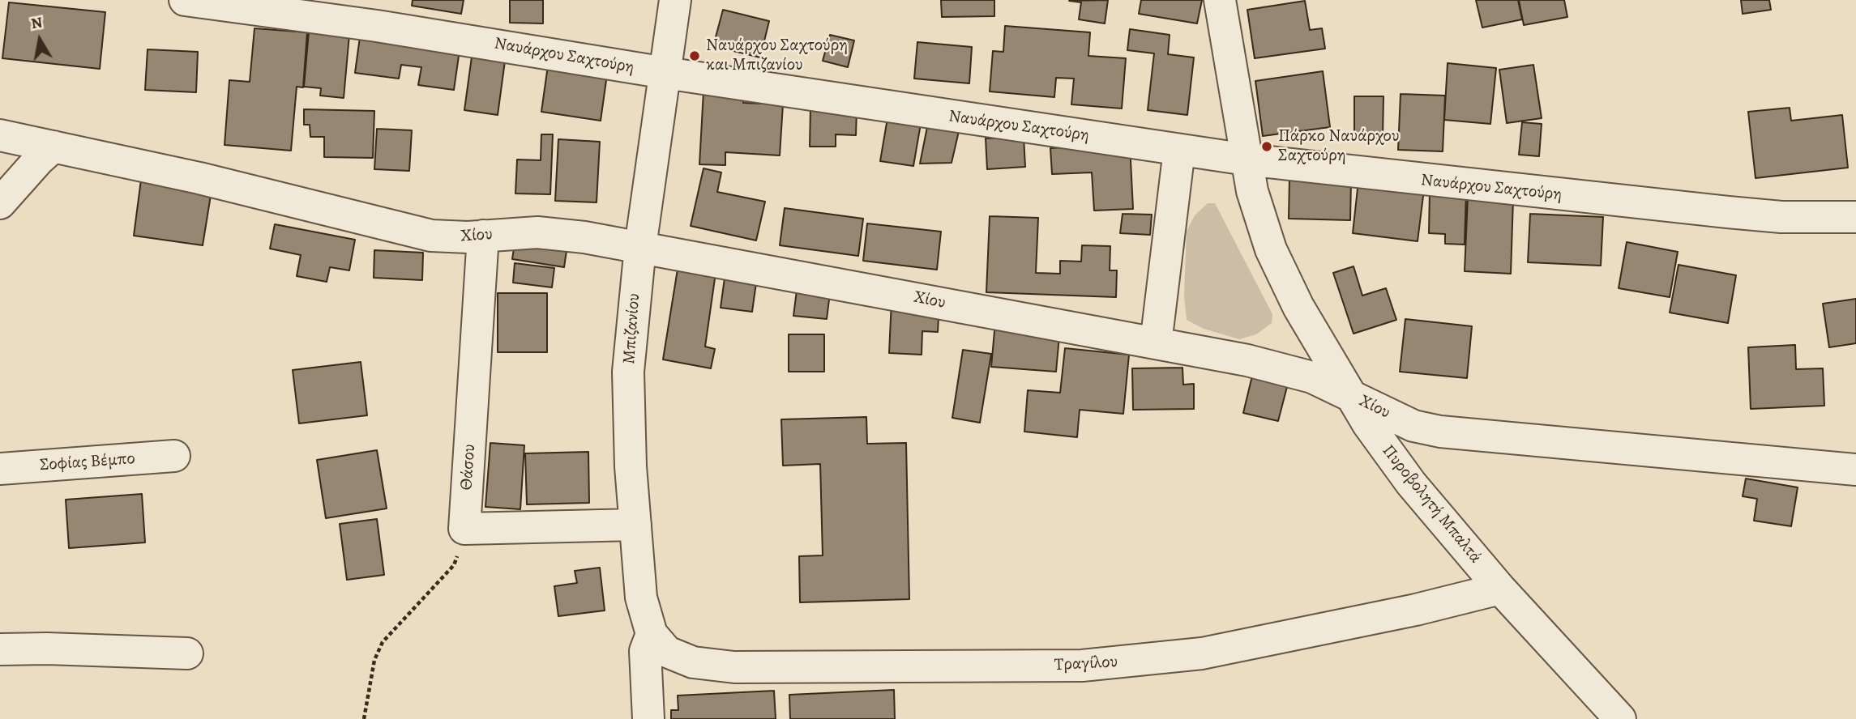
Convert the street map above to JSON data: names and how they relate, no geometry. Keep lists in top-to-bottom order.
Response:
{
  "streets": {
    "street": [
      "Ναυάρχου Σαχτούρη",
      "Χίου",
      "Μπιζανίου",
      "Σοφίας Βέμπο",
      "Θάσου",
      "Πυροβολητή Μπαλτά",
      "Τραγίλου"
    ]
  },
  "crossings": [
    ["Ναυάρχου Σαχτούρη", "Μπιζανίου"],
    ["Ναυάρχου Σαχτούρη", "Πυροβολητή Μπαλτά"],
    ["Χίου", "Μπιζανίου"],
    ["Χίου", "Θάσου"],
    ["Χίου", "Πυροβολητή Μπαλτά"],
    ["Μπιζανίου", "Τραγίλου"],
    ["Πυροβολητή Μπαλτά", "Τραγίλου"]
  ],
  "places": ["Ναυάρχου Σαχτούρη και Μπιζανίου", "Πάρκο Ναυάρχου Σαχτούρη"],
  "north": "top"
}
